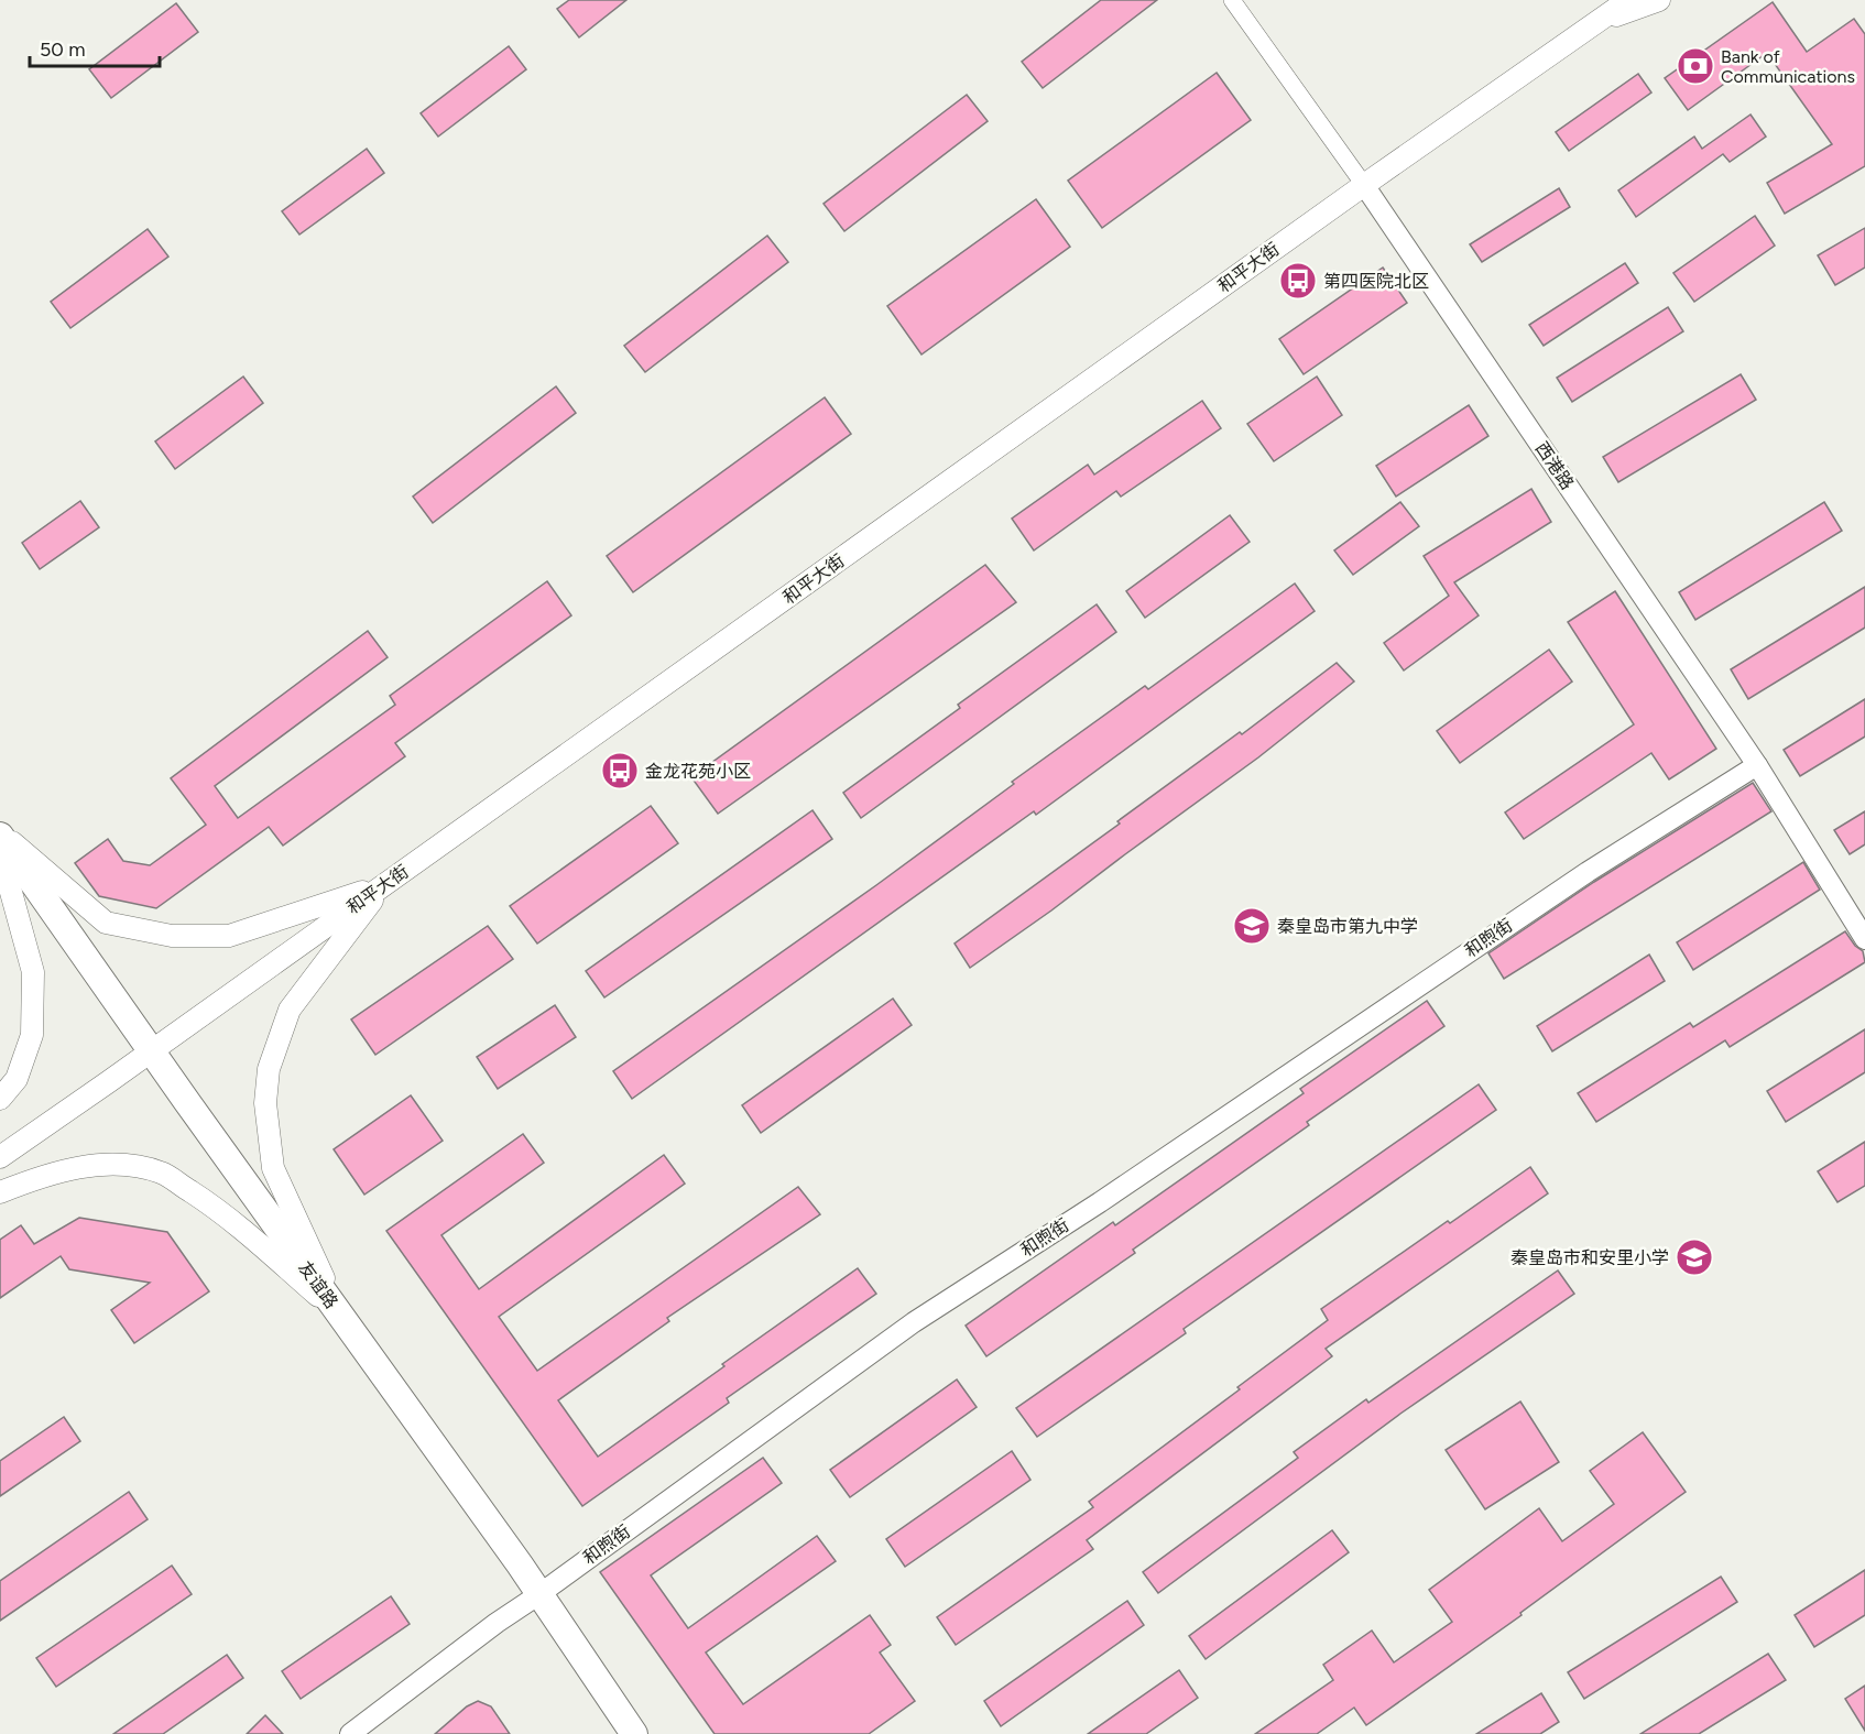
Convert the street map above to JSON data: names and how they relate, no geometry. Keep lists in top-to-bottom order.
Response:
{
  "streets": {
    "highway": ["友谊路"],
    "main road": ["和平大街"],
    "street": ["西港路", "和煦街"]
  },
  "crossings": [
    ["和平大街", "西港路"],
    ["和平大街", "友谊路"],
    ["西港路", "和煦街"],
    ["和煦街", "友谊路"]
  ],
  "places": {
    "bank": ["Bank of Communications"],
    "bus stop": ["第四医院北区", "金龙花苑小区"],
    "school or university": ["秦皇岛市第九中学", "秦皇岛市和安里小学"]
  },
  "scale_bar": "50 m"
}
